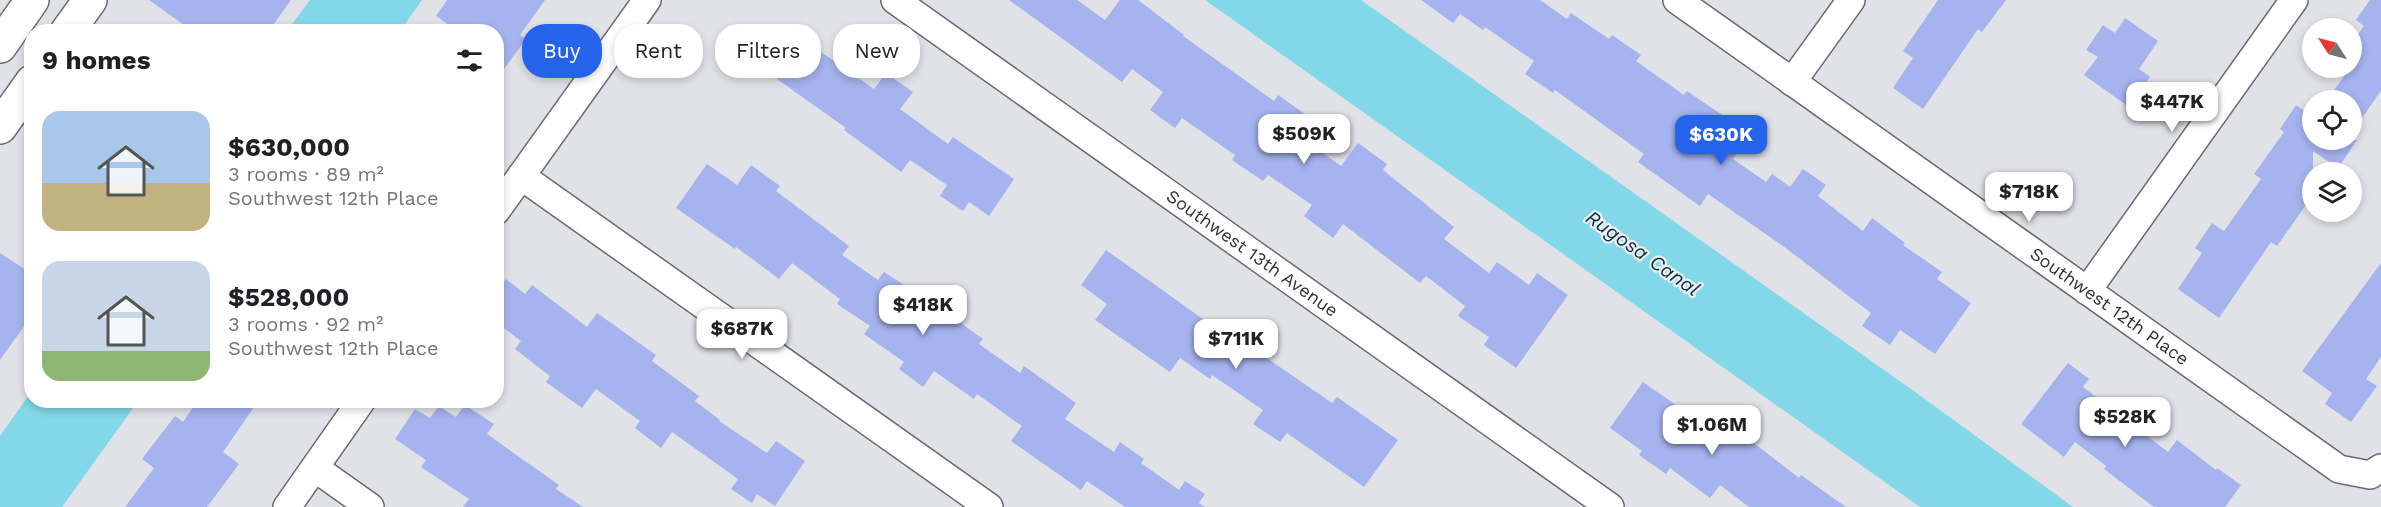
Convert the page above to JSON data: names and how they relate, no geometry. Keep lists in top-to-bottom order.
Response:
{
  "streets": {
    "street": ["Southwest 13th Avenue", "Southwest 12th Place"]
  },
  "water": ["Rugosa Canal"],
  "north": "top left",
  "page": {
    "chip": [
      "Buy",
      "Rent",
      "Filters",
      "New"
    ],
    "heading": "9 homes",
    "price": [
      "$447K",
      "$509K",
      "$630K",
      "$718K",
      "$418K",
      "$687K",
      "$711K",
      "$528K",
      "$1.06M"
    ],
    "list": [
      {
        "name": "$630,000",
        "note": "3 rooms · 89 m² · Southwest 12th Place"
      },
      {
        "name": "$528,000",
        "note": "3 rooms · 92 m² · Southwest 12th Place"
      }
    ]
  }
}
